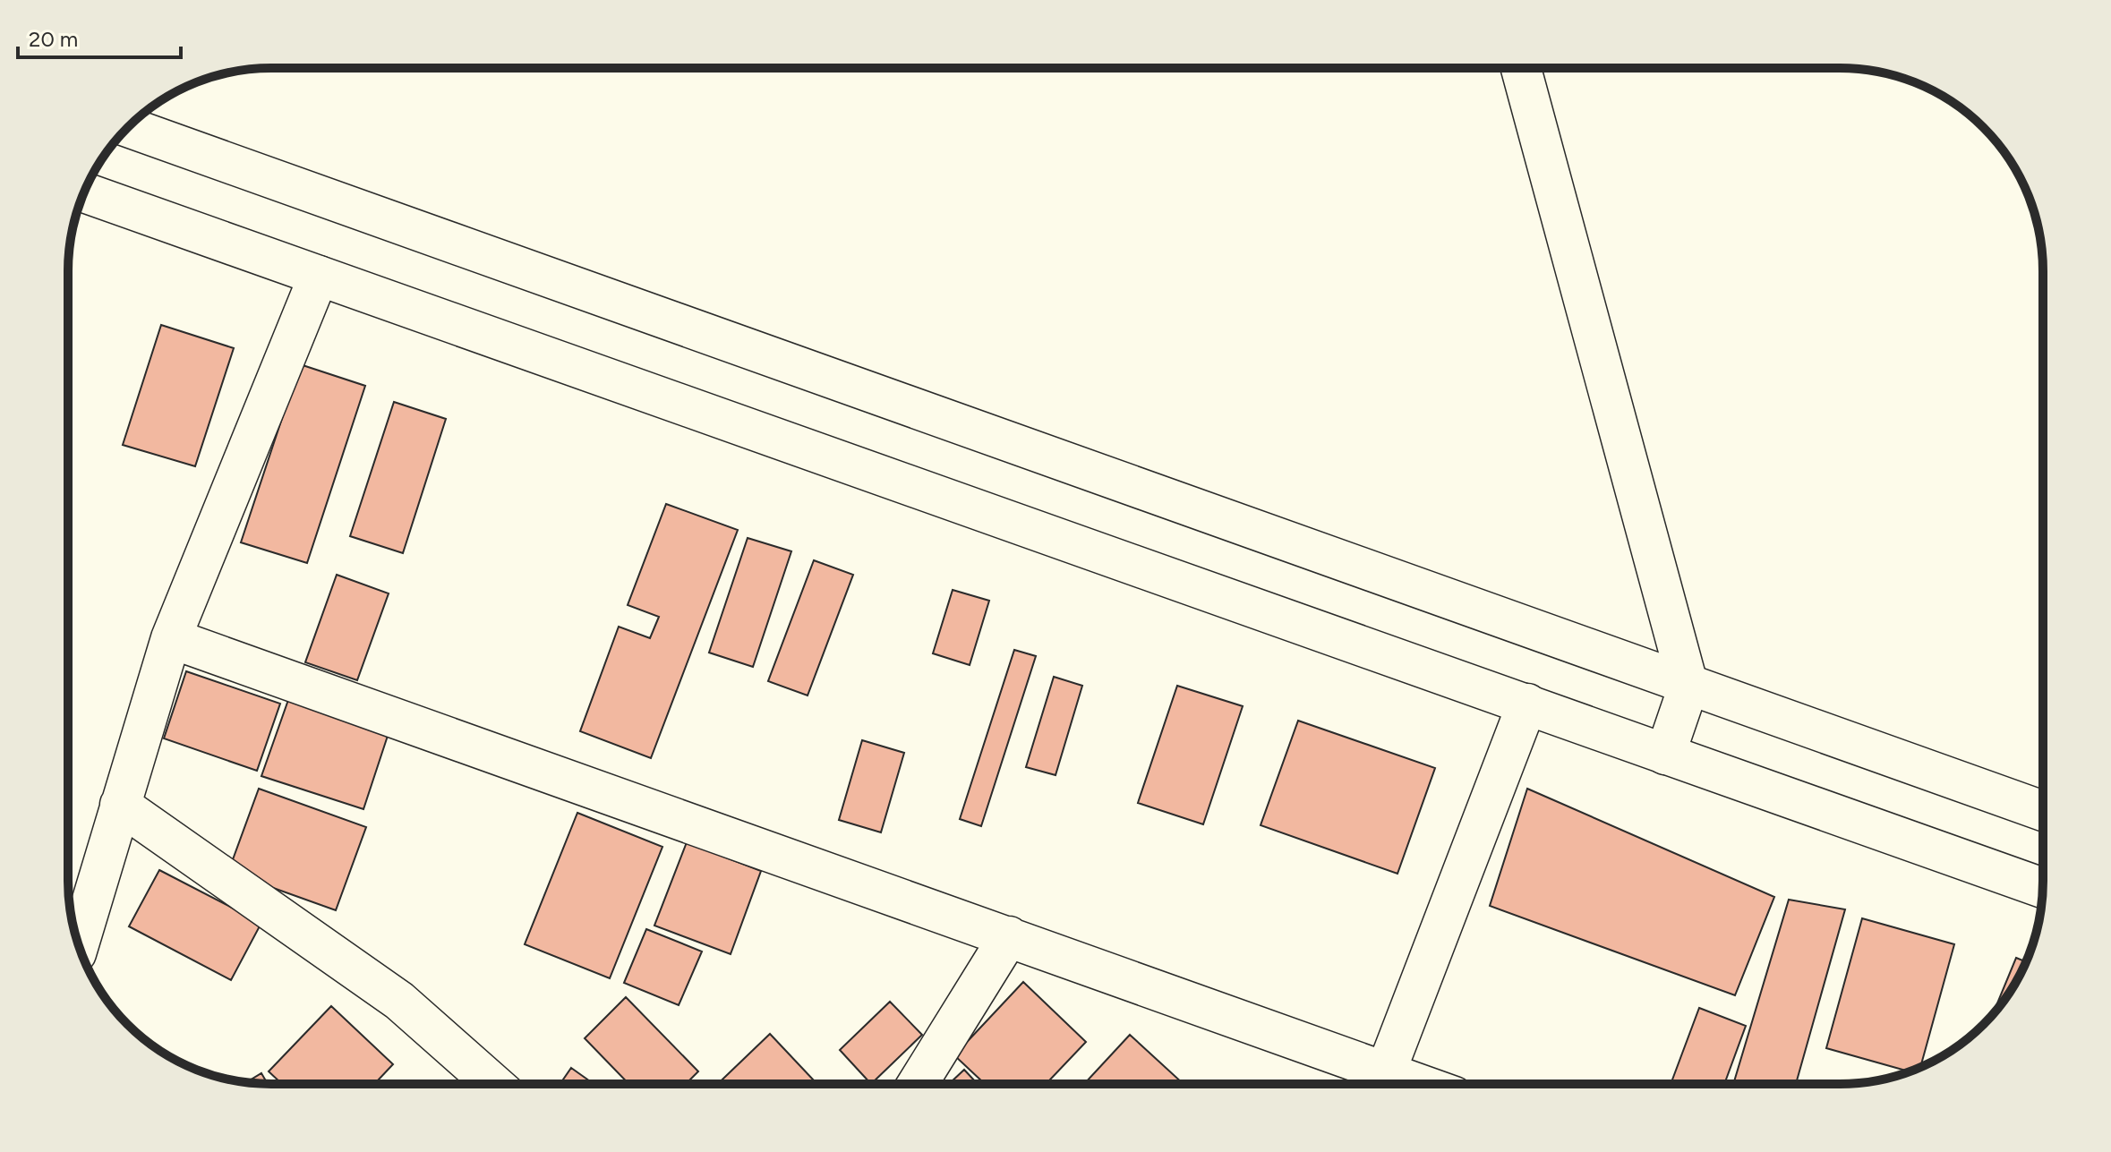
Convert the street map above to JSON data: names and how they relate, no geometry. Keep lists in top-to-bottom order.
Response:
{
  "scale_bar": "20 m"
}
